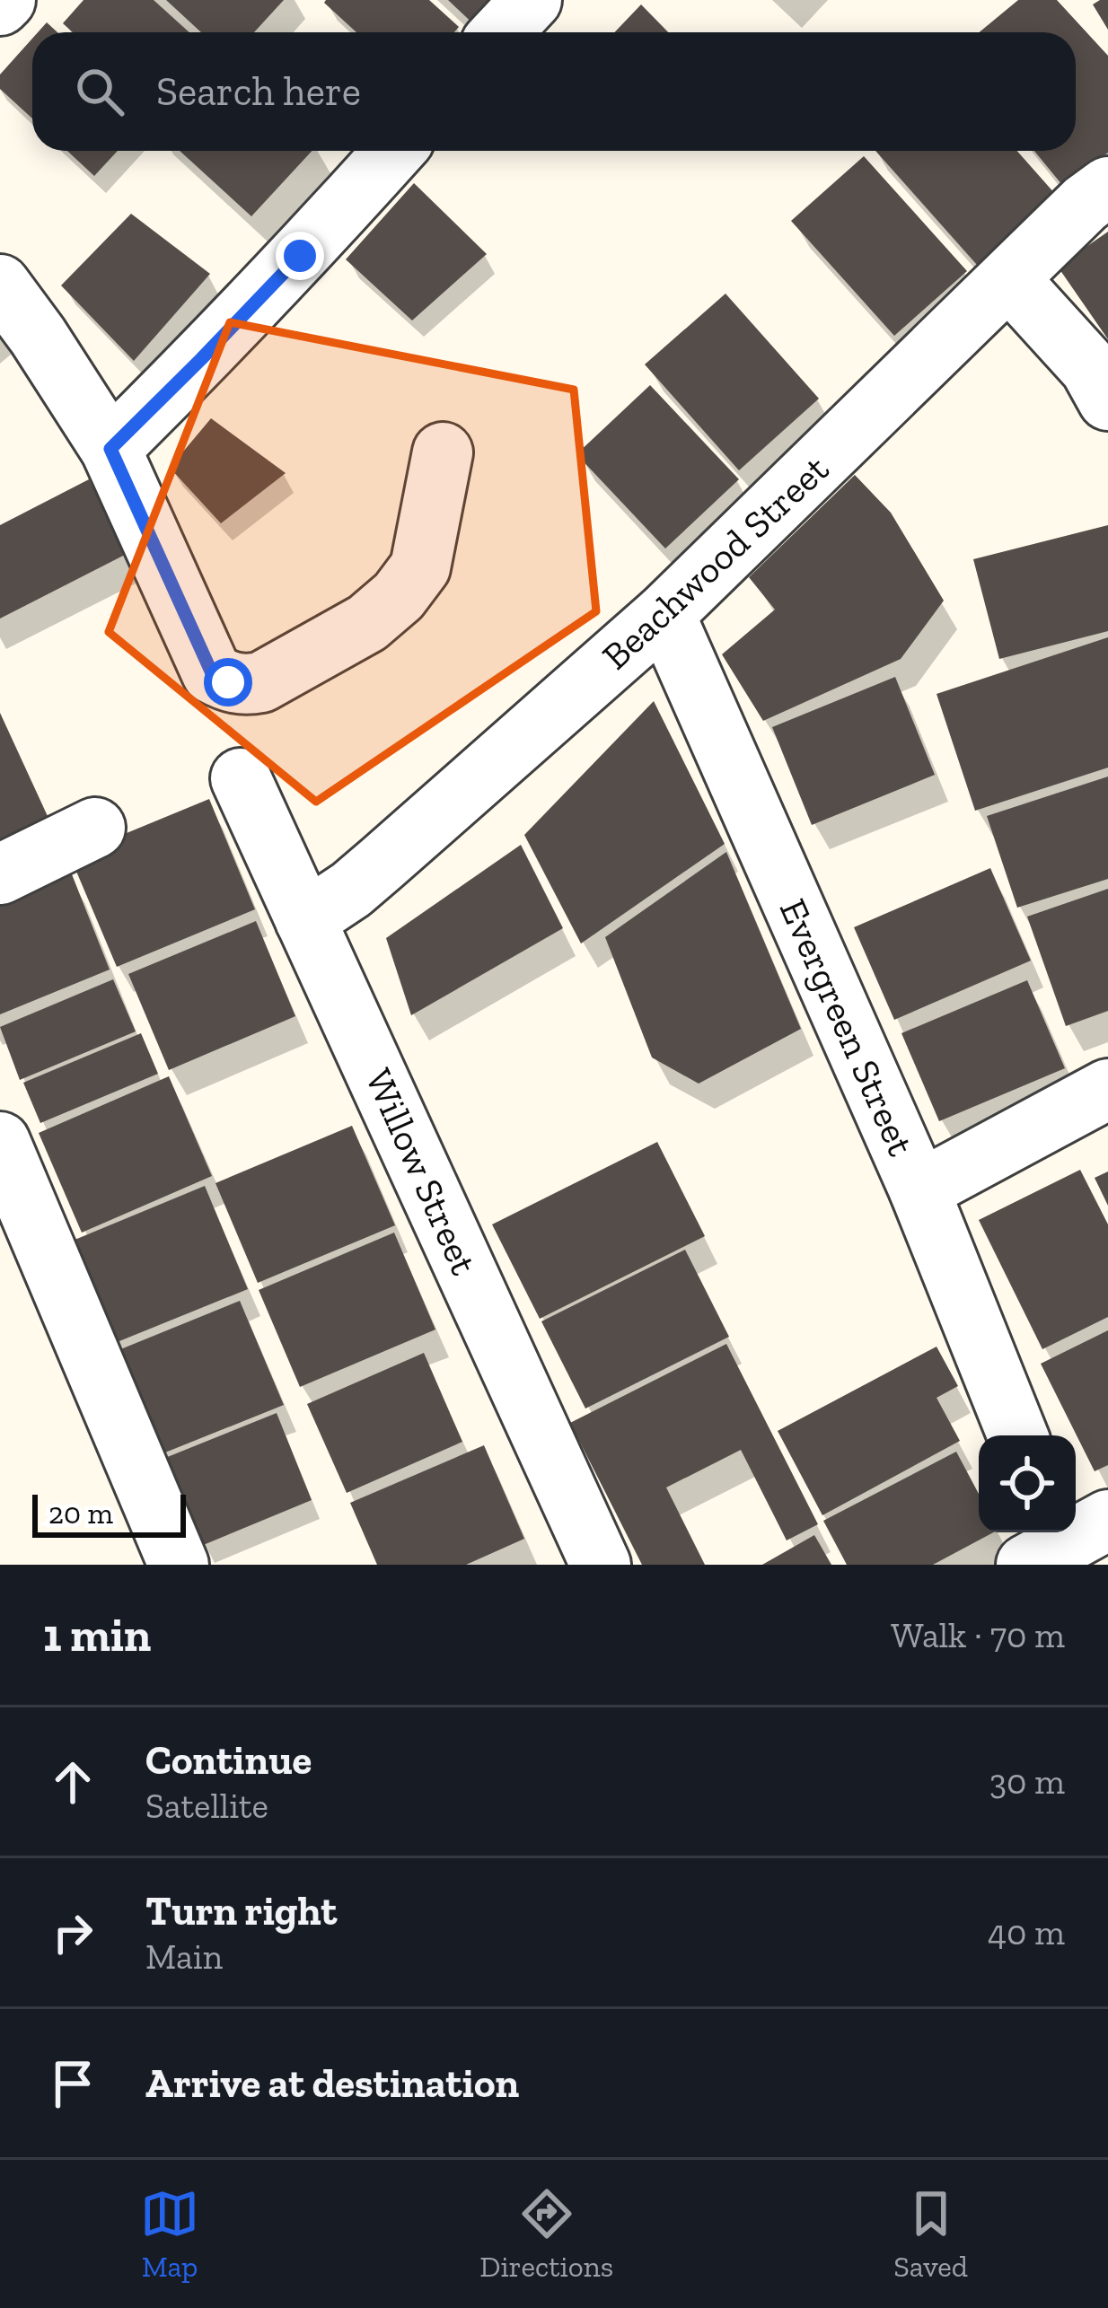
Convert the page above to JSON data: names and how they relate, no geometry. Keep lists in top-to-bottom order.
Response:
{
  "streets": {
    "street": ["Beachwood Street", "Evergreen Street", "Willow Street"]
  },
  "crossings": [
    ["Beachwood Street", "Evergreen Street"],
    ["Beachwood Street", "Willow Street"]
  ],
  "scale_bar": "20 m",
  "page": {
    "search": "Search here",
    "scale": "20 m",
    "heading": ["1 min", "Walk · 70 m"],
    "list": [
      ["Continue", "Satellite", "30 m"],
      ["Turn right", "Main", "40 m"],
      "Arrive at destination"
    ],
    "nav": ["Map", "Directions", "Saved"]
  }
}
